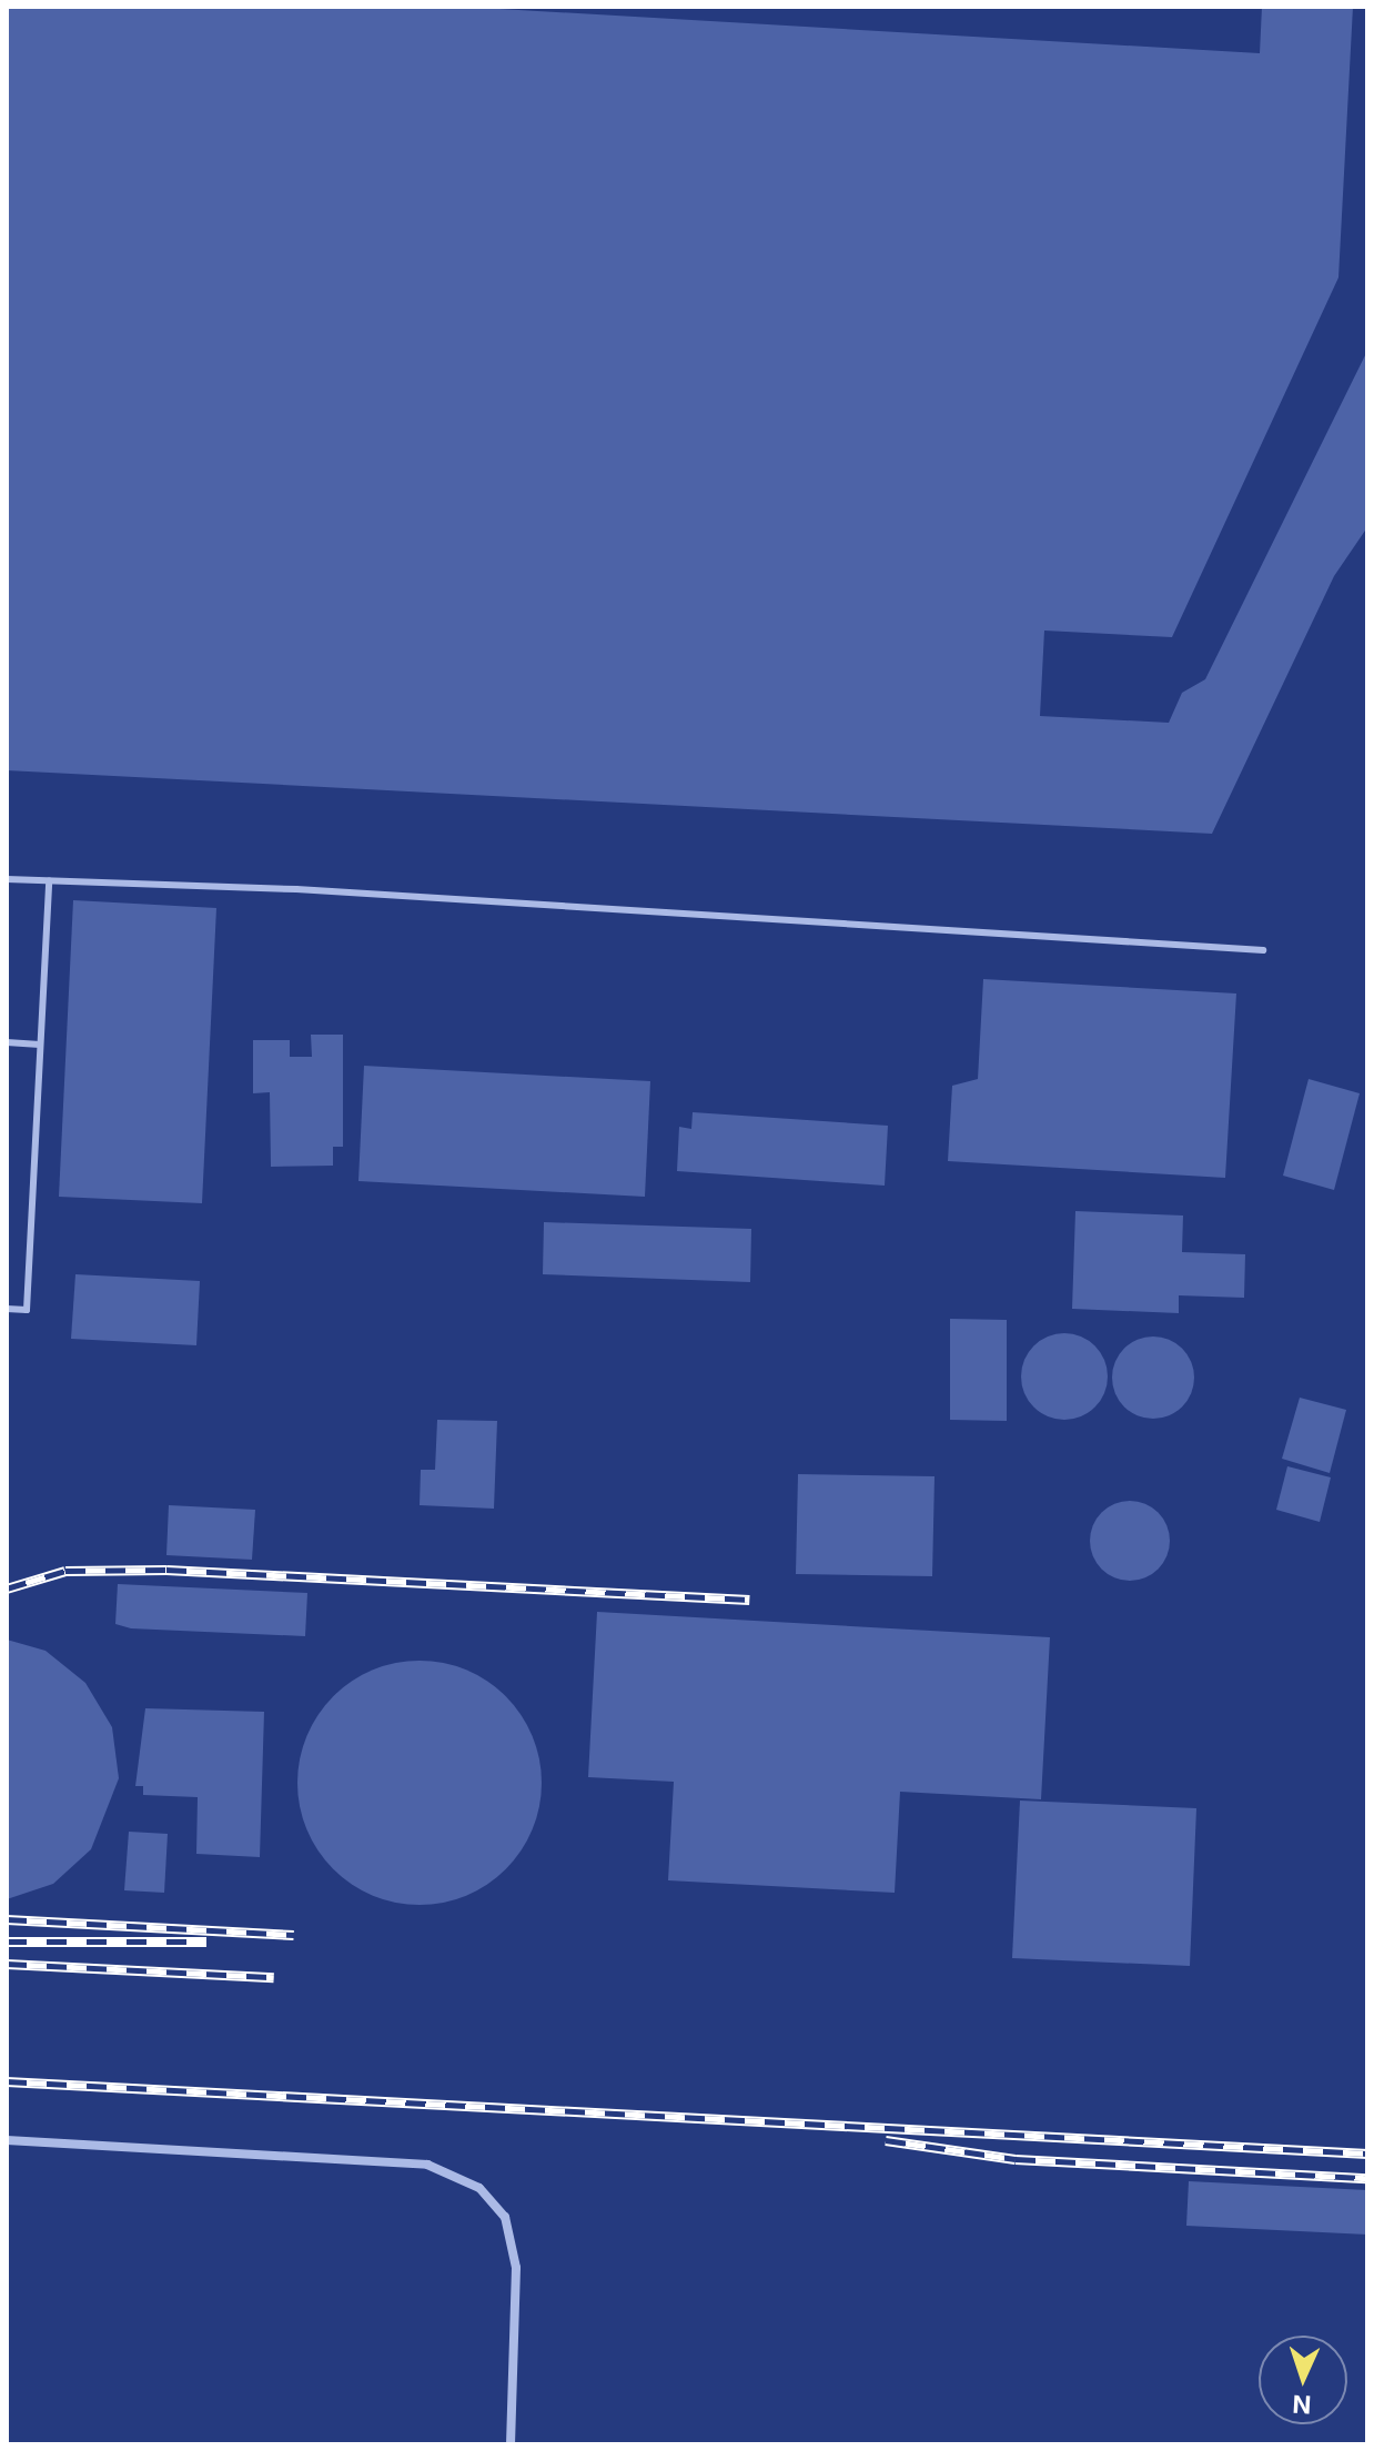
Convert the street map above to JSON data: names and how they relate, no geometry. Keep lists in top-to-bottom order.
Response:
{
  "north": "bottom"
}
